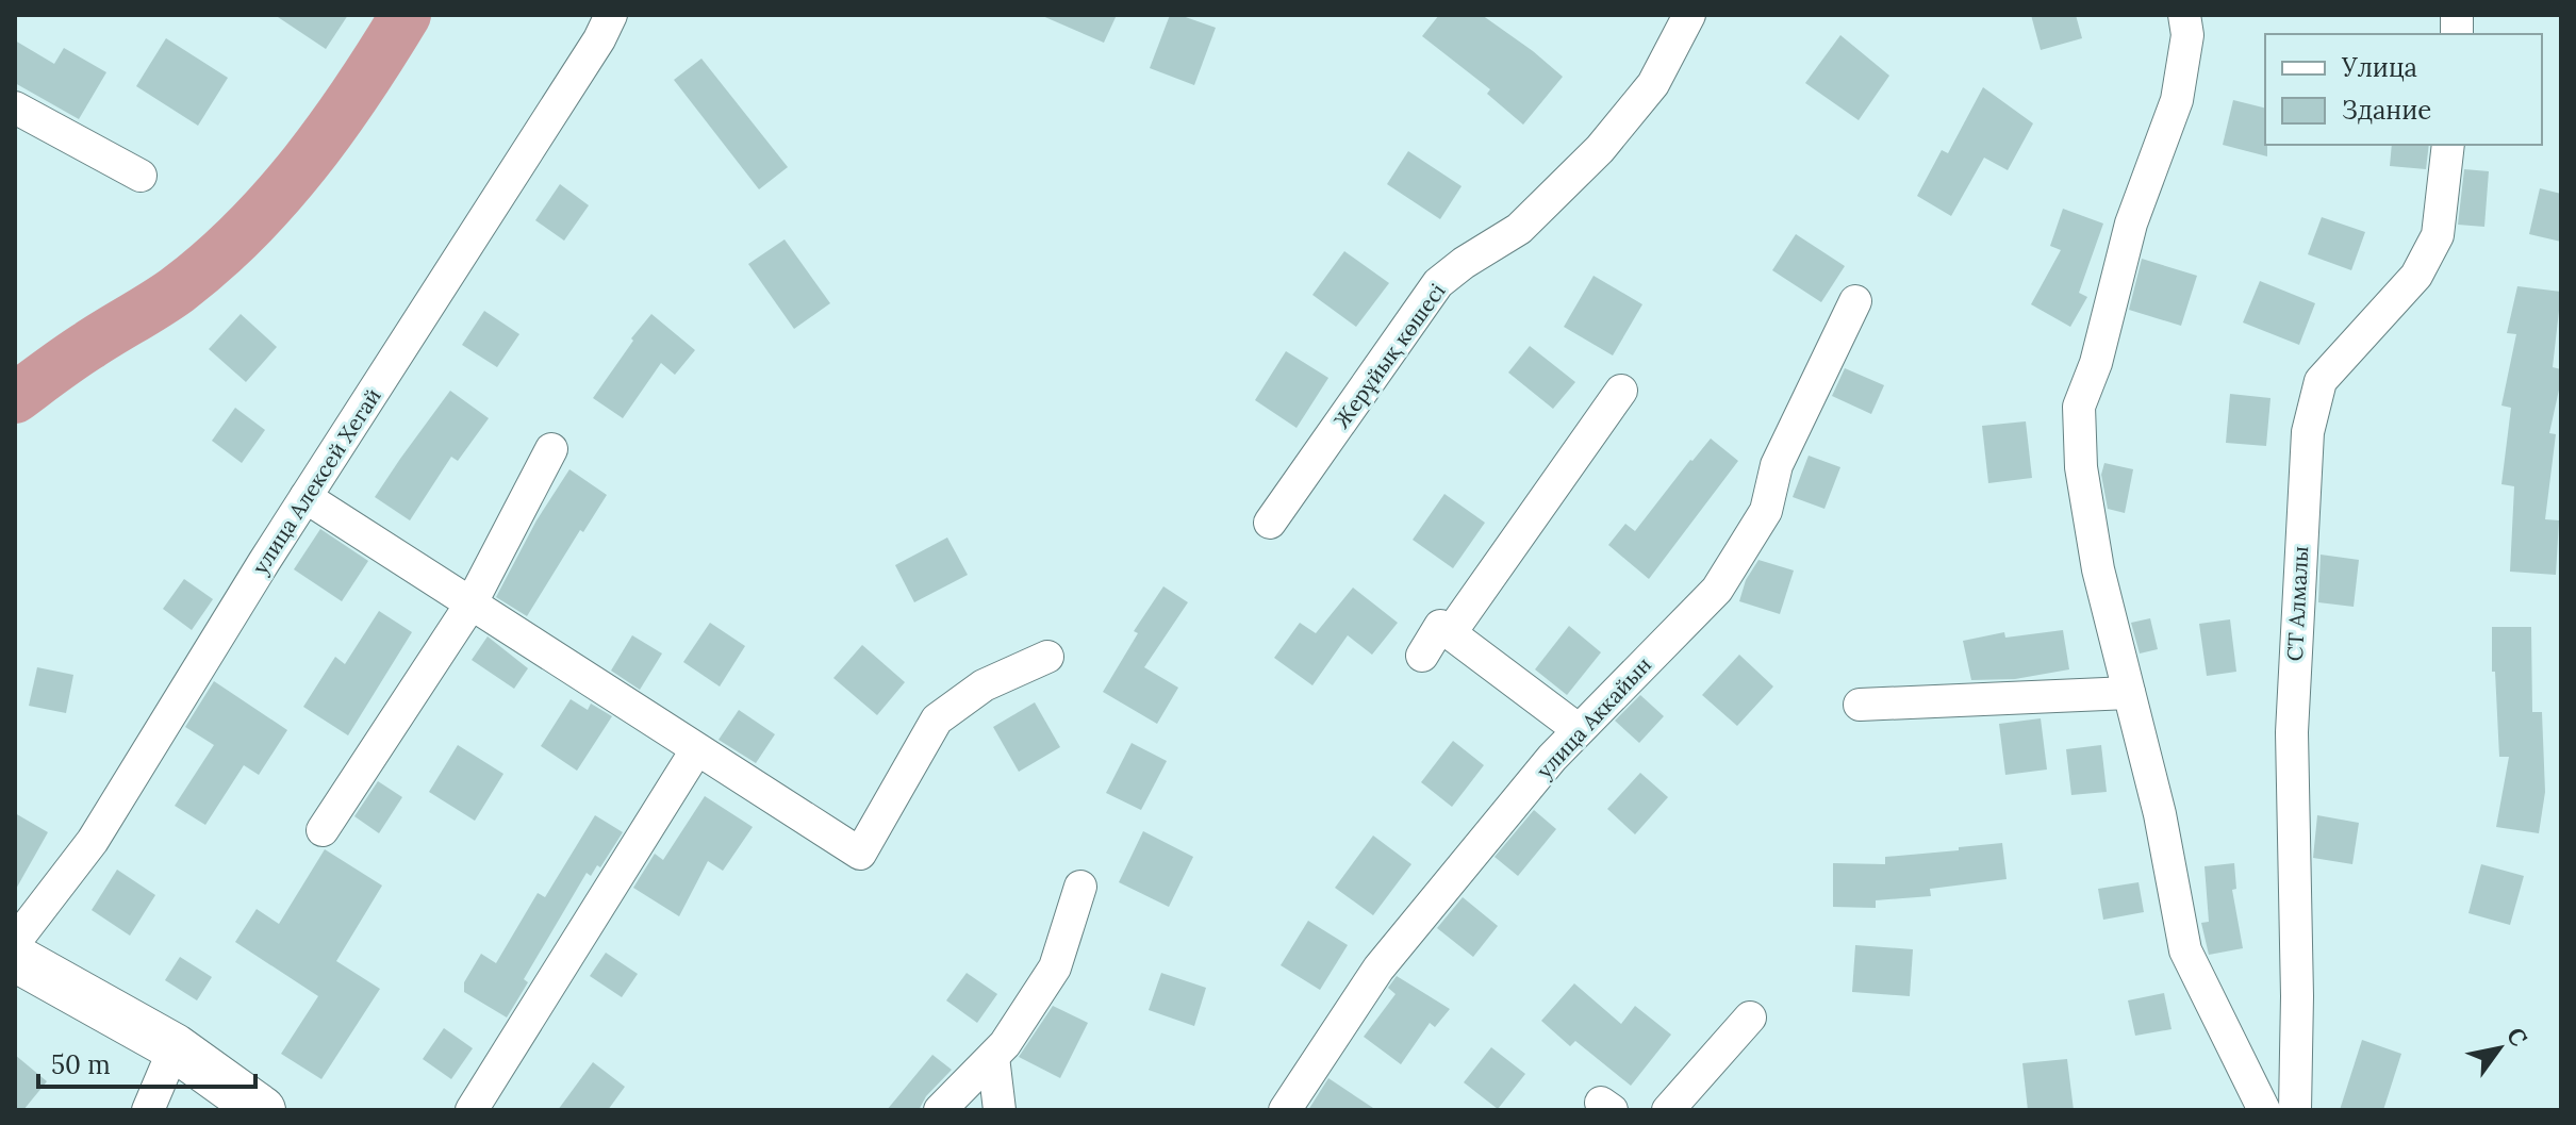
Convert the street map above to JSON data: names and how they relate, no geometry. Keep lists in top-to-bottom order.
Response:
{
  "streets": {
    "street": [
      "Жерұйық көшесі",
      "улица Алексей Хегай",
      "СТ Алмалы",
      "улица Аккайын"
    ]
  },
  "legend": ["Улица", "Здание"],
  "scale_bar": "50 m",
  "north": "top right"
}
